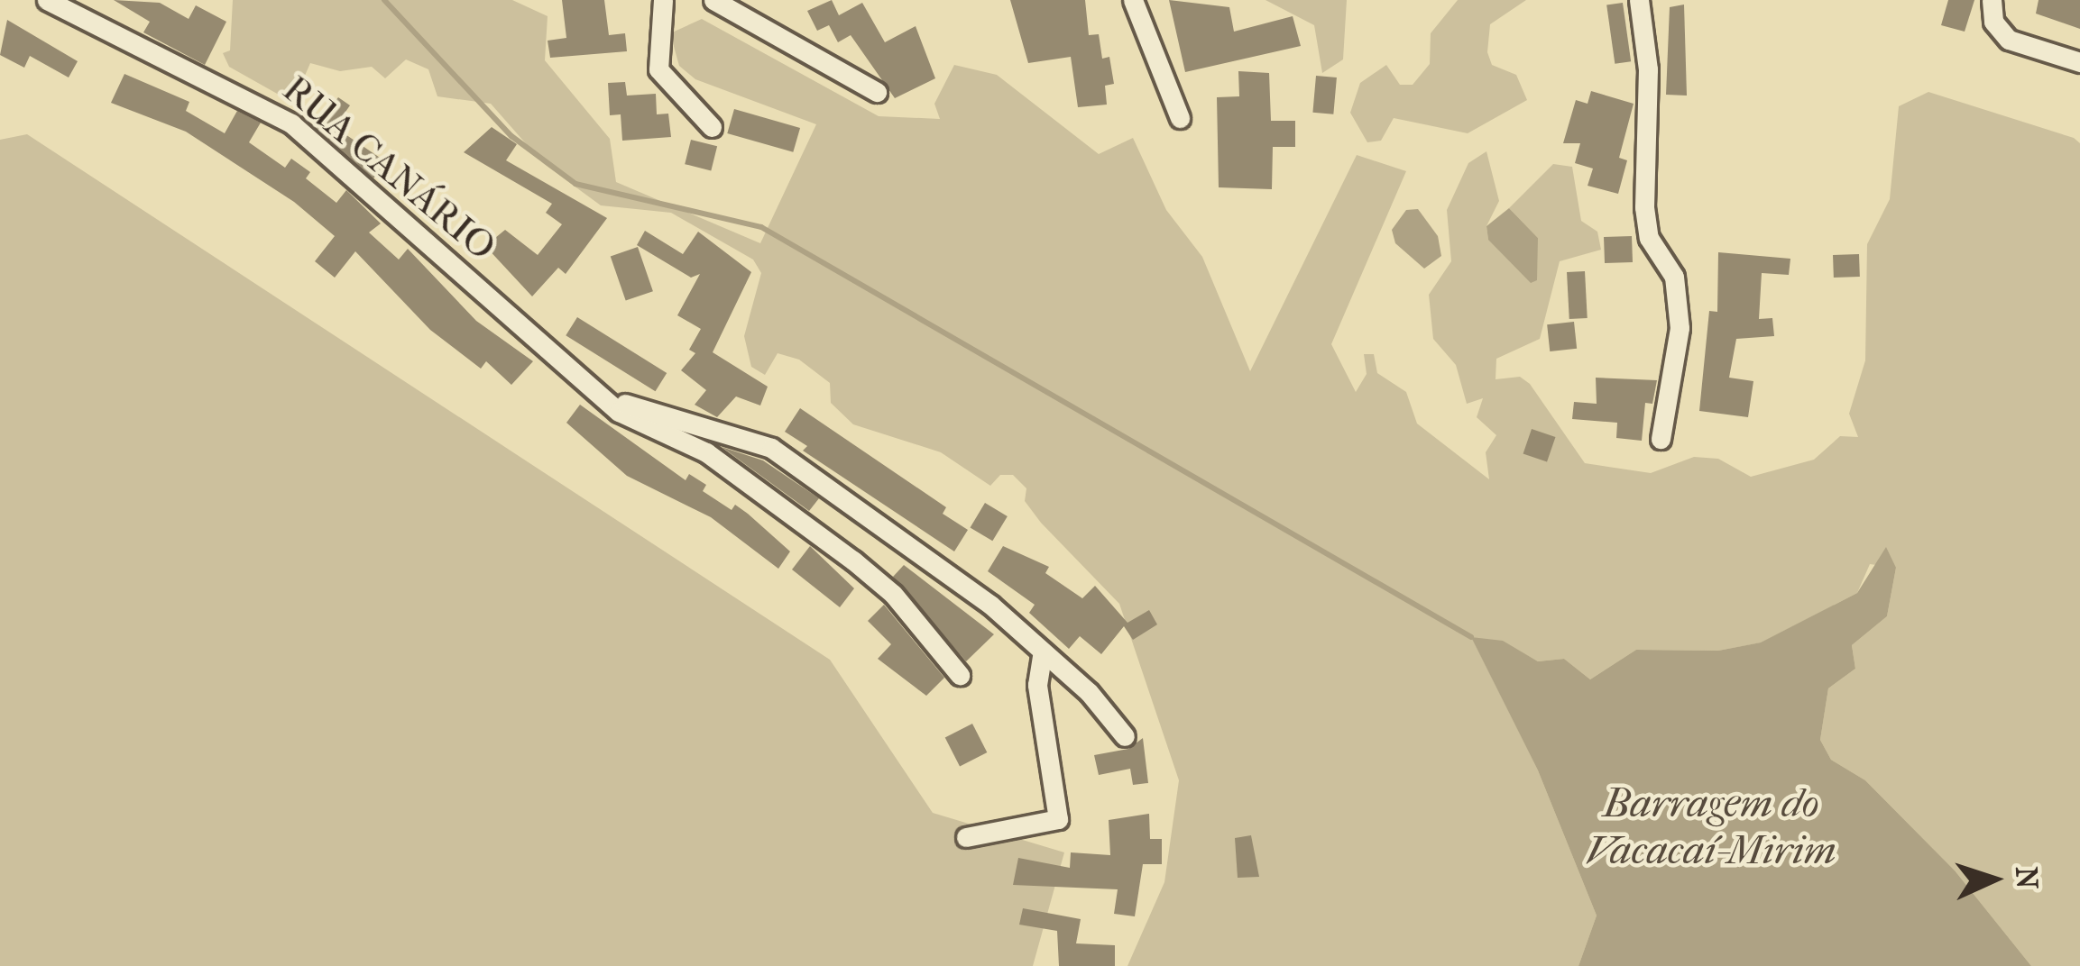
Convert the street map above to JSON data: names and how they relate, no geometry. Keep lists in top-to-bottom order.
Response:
{
  "streets": {
    "street": ["RUA CANÁRIO"]
  },
  "water": ["Barragem do Vacacaí-Mirim"],
  "north": "right"
}
